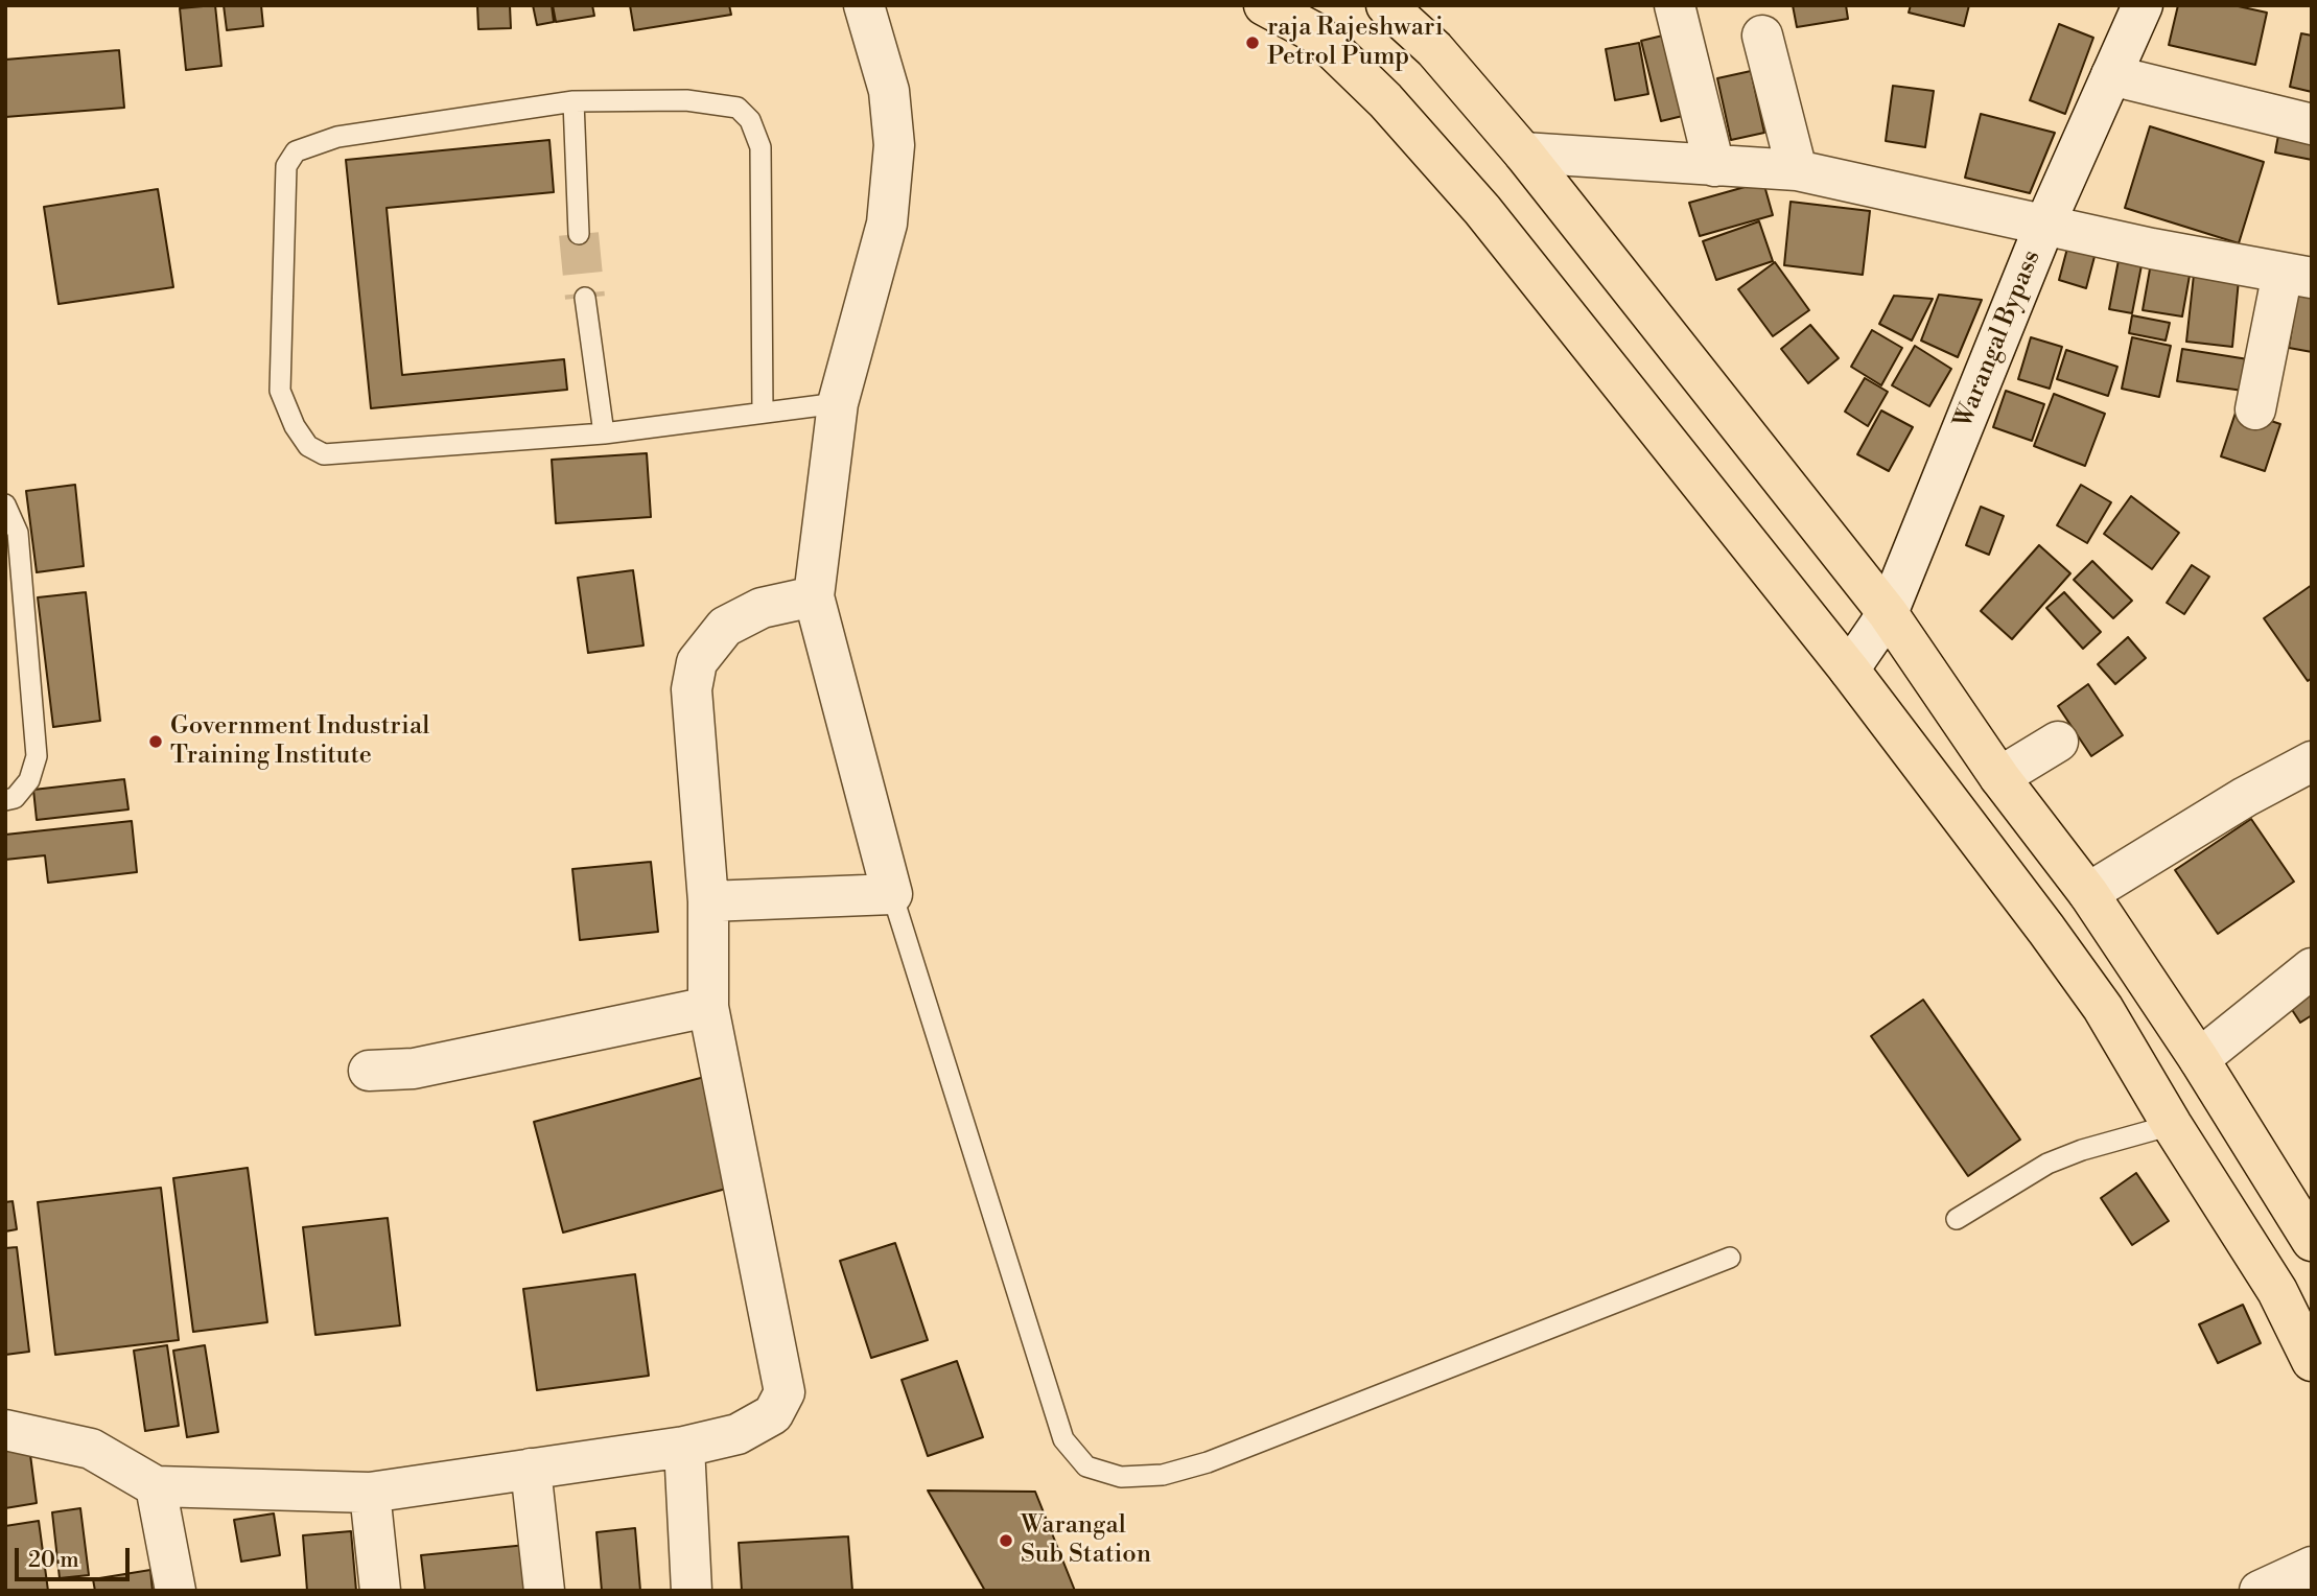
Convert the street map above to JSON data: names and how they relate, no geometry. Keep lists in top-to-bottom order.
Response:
{
  "streets": {
    "street": ["Warangal Bypass"]
  },
  "places": ["raja Rajeshwari Petrol Pump", "Government Industrial Training Institute", "Warangal Sub Station"],
  "scale_bar": "20 m"
}
